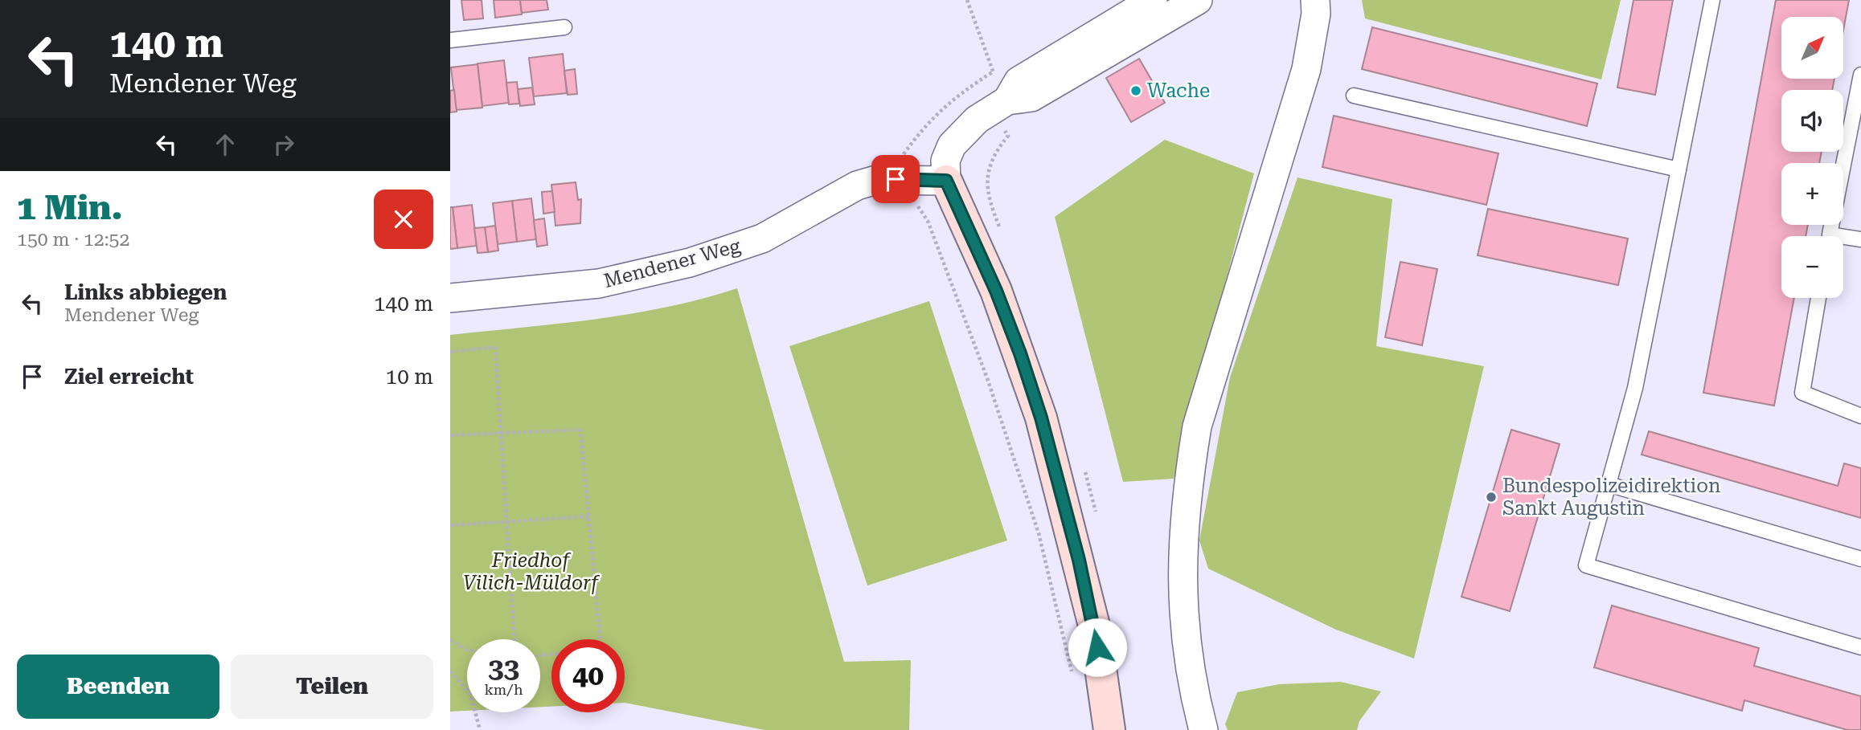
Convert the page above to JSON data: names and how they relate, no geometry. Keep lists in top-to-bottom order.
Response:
{
  "streets": {
    "street": ["Mendener Weg"]
  },
  "parks": ["Friedhof Vilich-Müldorf"],
  "places": ["Wache", "Bundespolizeidirektion Sankt Augustin"],
  "north": "top right",
  "page": {
    "turn": ["140 m", "Mendener Weg"],
    "map_buttons": ["+", "−"],
    "heading": ["1 Min.", "150 m · 12:52"],
    "list": [
      {
        "name": "Links abbiegen",
        "note": "Mendener Weg",
        "value": "140 m"
      },
      {
        "name": "Ziel erreicht",
        "value": "10 m"
      }
    ],
    "speed": "33 km/h",
    "limit": "40",
    "buttons": ["Beenden", "Teilen"]
  }
}
